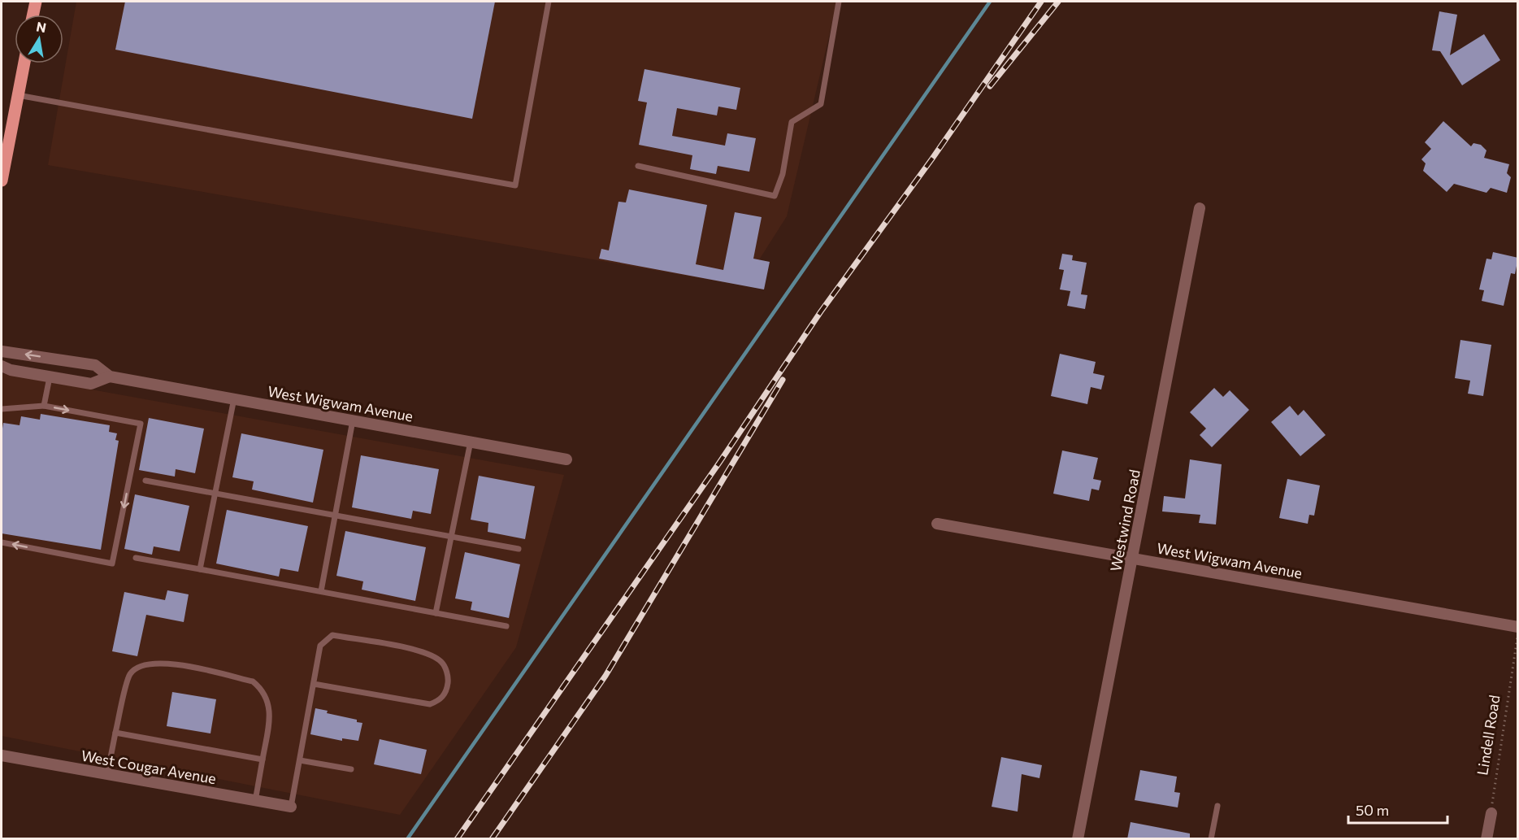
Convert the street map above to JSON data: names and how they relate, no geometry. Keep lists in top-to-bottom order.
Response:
{
  "streets": {
    "street": ["West Wigwam Avenue", "Westwind Road", "West Cougar Avenue"],
    "path": ["Lindell Road"]
  },
  "crossings": [
    ["West Wigwam Avenue", "Westwind Road"]
  ],
  "scale_bar": "50 m",
  "north": "top"
}
